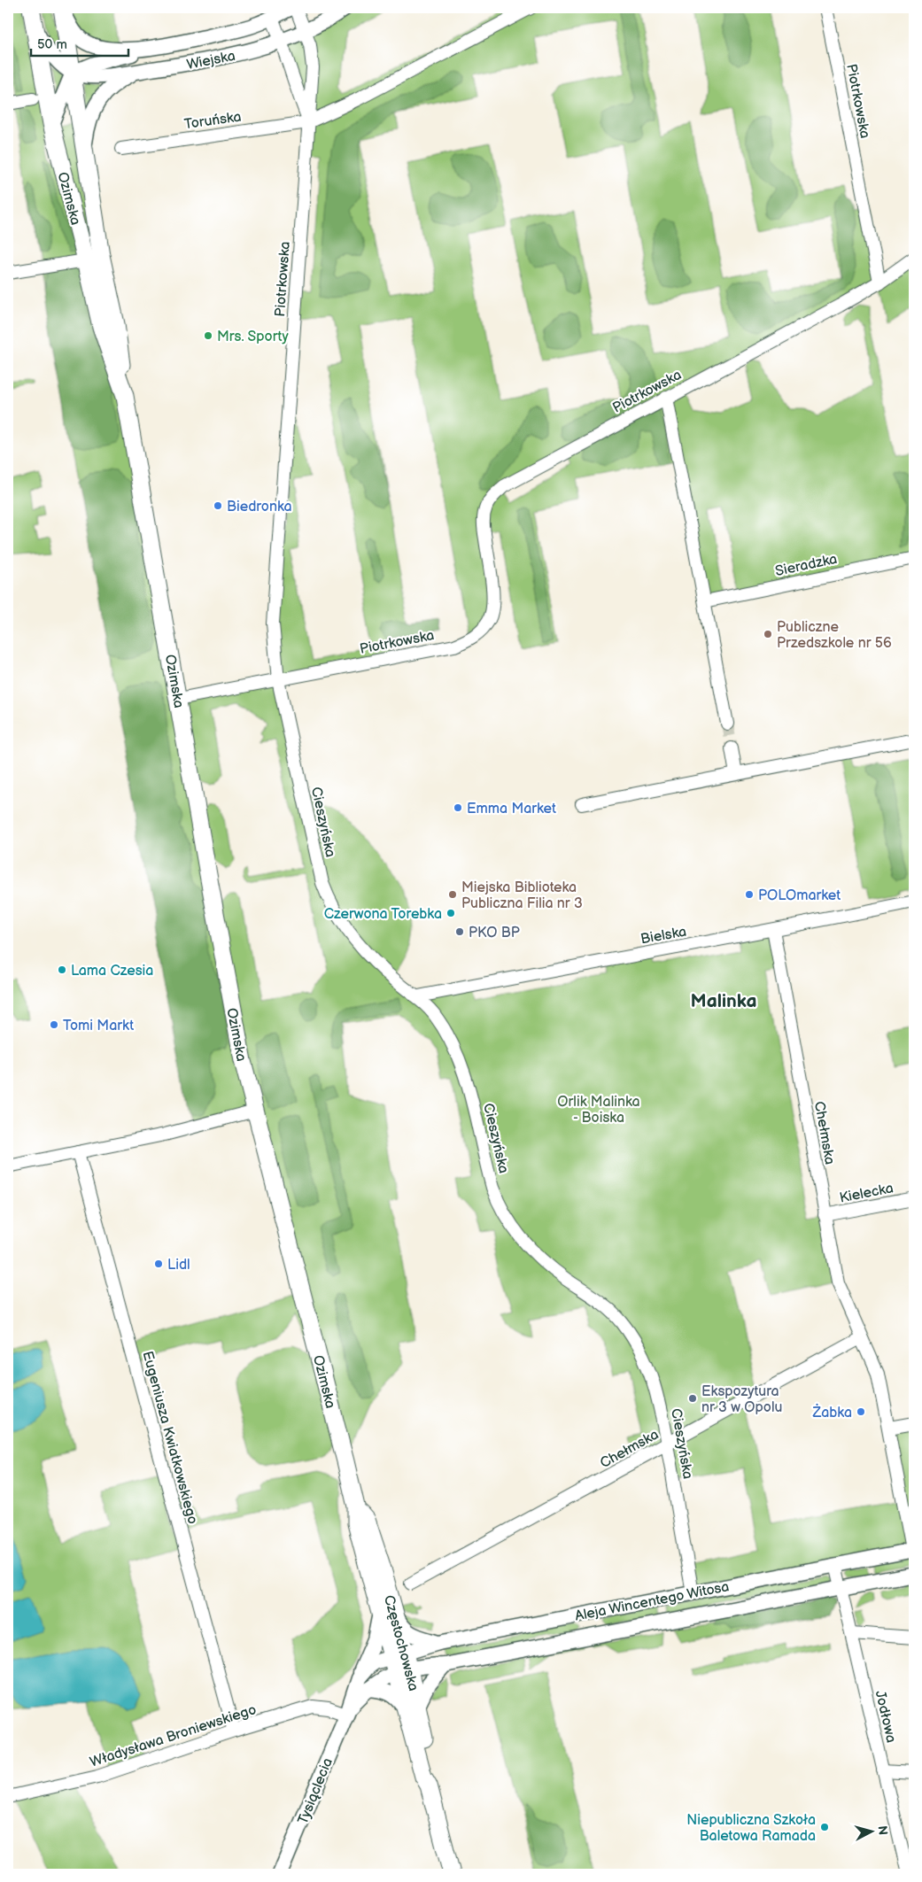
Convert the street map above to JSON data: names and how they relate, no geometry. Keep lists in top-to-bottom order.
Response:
{
  "streets": {
    "main road": ["Ozimska", "Częstochowska"],
    "street": [
      "Wiejska",
      "Piotrkowska",
      "Toruńska",
      "Sieradzka",
      "Cieszyńska",
      "Bielska",
      "Chełmska",
      "Kielecka",
      "Eugeniusza Kwiatkowskiego",
      "Aleja Wincentego Witosa",
      "Jodłowa",
      "Władysława Broniewskiego",
      "Tysiąclecia"
    ]
  },
  "crossings": [
    ["Wiejska", "Piotrkowska"],
    ["Wiejska", "Ozimska"],
    ["Piotrkowska", "Toruńska"],
    ["Piotrkowska", "Ozimska"],
    ["Piotrkowska", "Cieszyńska"],
    ["Ozimska", "Aleja Wincentego Witosa"],
    ["Ozimska", "Częstochowska"],
    ["Ozimska", "Tysiąclecia"],
    ["Cieszyńska", "Bielska"],
    ["Cieszyńska", "Chełmska"],
    ["Cieszyńska", "Aleja Wincentego Witosa"],
    ["Bielska", "Chełmska"],
    ["Chełmska", "Kielecka"],
    ["Chełmska", "Aleja Wincentego Witosa"],
    ["Eugeniusza Kwiatkowskiego", "Władysława Broniewskiego"],
    ["Aleja Wincentego Witosa", "Częstochowska"],
    ["Aleja Wincentego Witosa", "Jodłowa"],
    ["Aleja Wincentego Witosa", "Tysiąclecia"],
    ["Częstochowska", "Tysiąclecia"],
    ["Władysława Broniewskiego", "Tysiąclecia"]
  ],
  "districts": ["Malinka"],
  "parks": ["Orlik Malinka - Boiska"],
  "places": [
    "Mrs. Sporty",
    "Biedronka",
    "Publiczne Przedszkole nr 56",
    "Emma Market",
    "Miejska Biblioteka Publiczna Filia nr 3",
    "POLOmarket",
    "Czerwona Torebka",
    "PKO BP",
    "Lama Czesia",
    "Tomi Markt",
    "Lidl",
    "Ekspozytura nr 3 w Opolu",
    "Żabka",
    "Niepubliczna Szkoła Baletowa Ramada"
  ],
  "scale_bar": "50 m",
  "north": "right"
}
